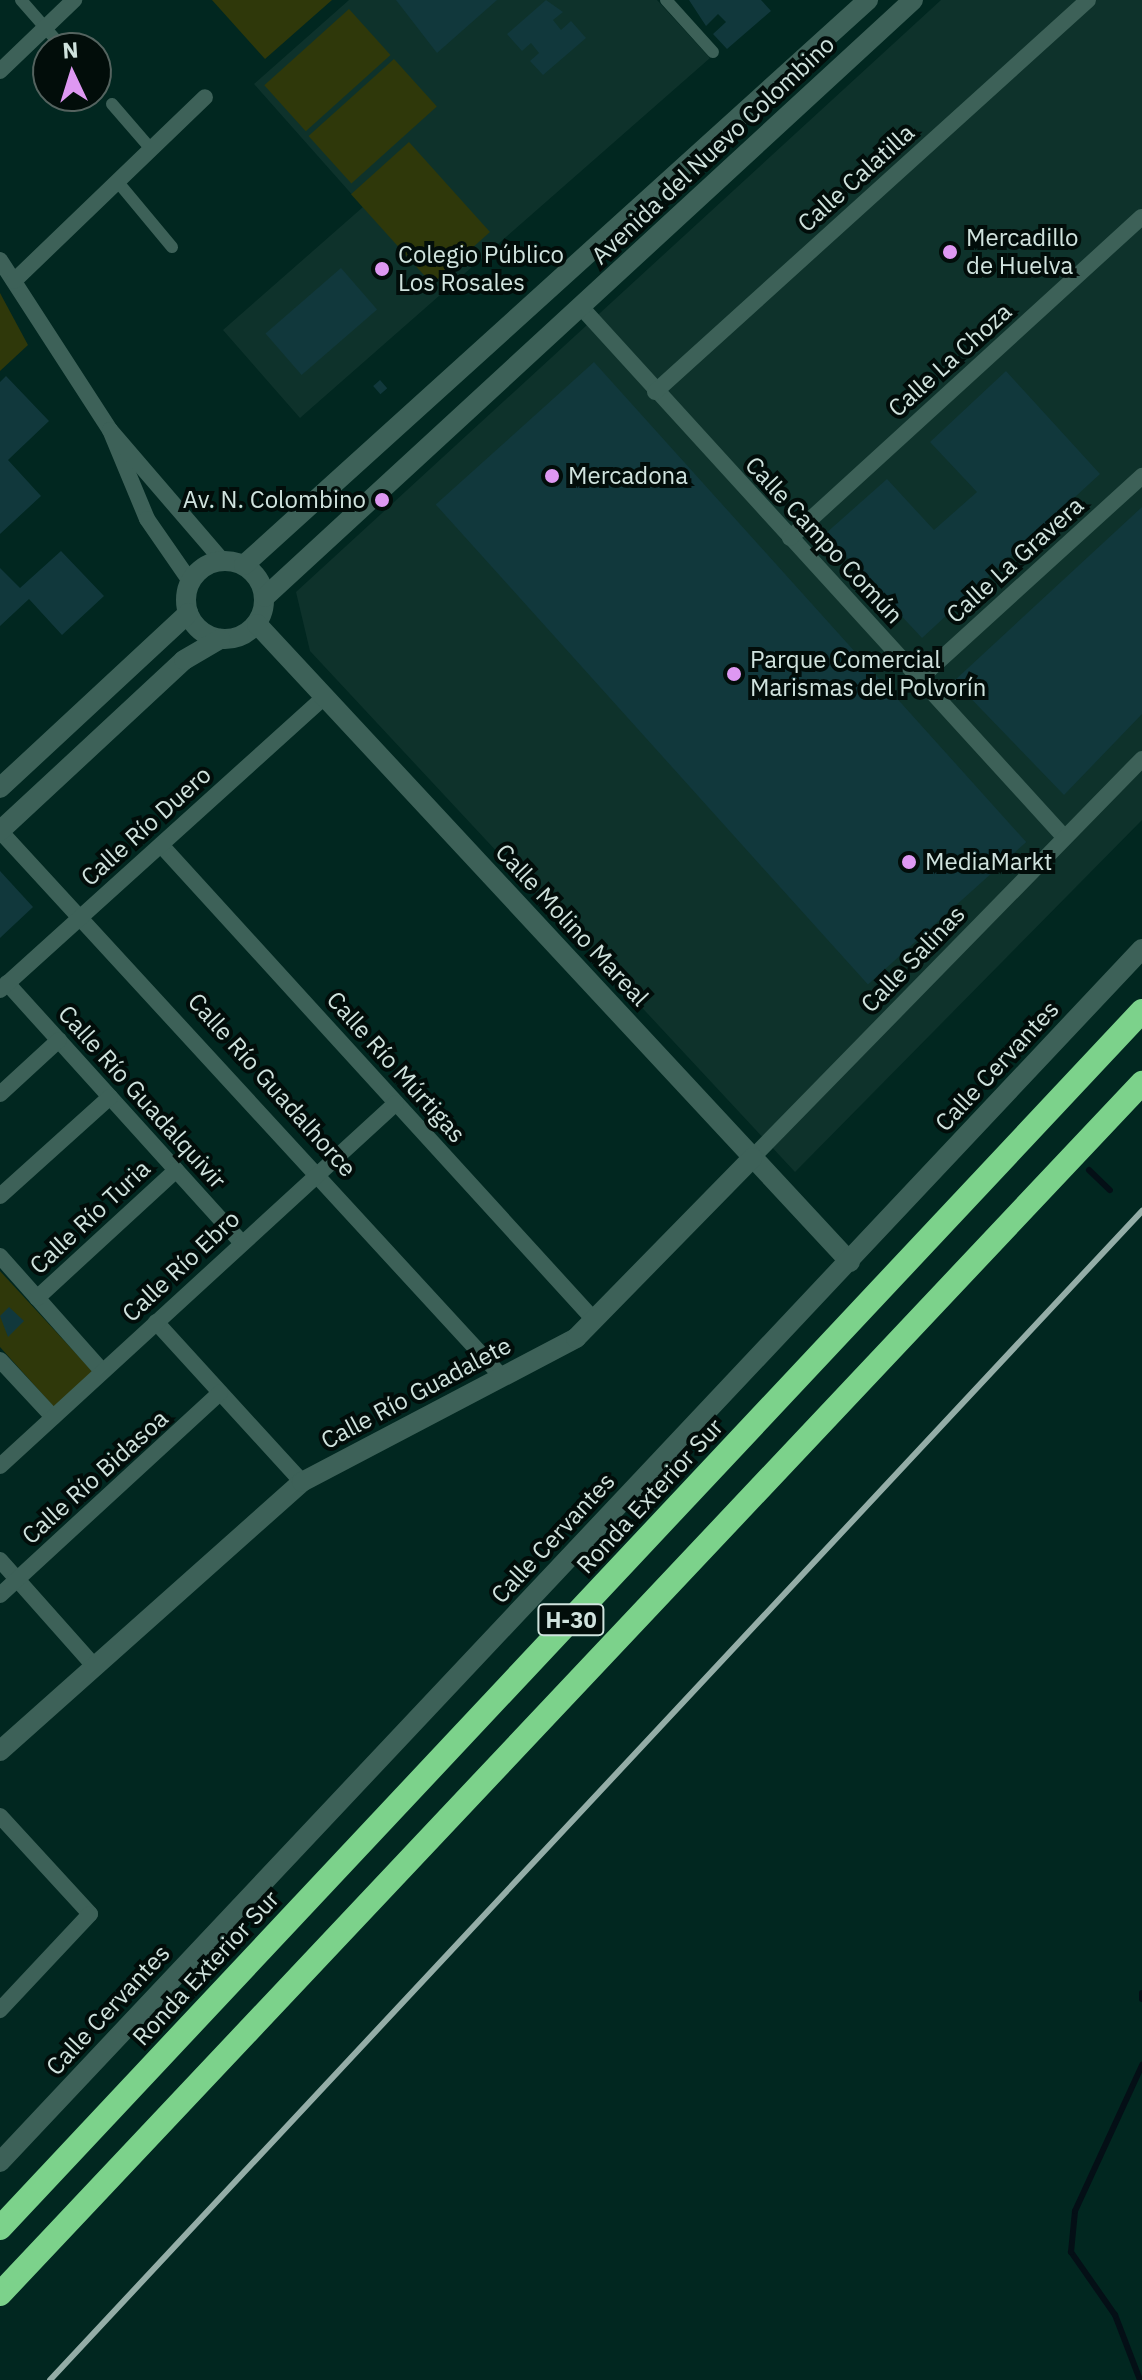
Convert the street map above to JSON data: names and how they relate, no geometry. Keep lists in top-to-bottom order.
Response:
{
  "streets": {
    "highway": ["Ronda Exterior Sur", "H-30"],
    "street": [
      "Avenida del Nuevo Colombino",
      "Calle Calatilla",
      "Calle La Choza",
      "Calle Campo Común",
      "Calle La Gravera",
      "Calle Río Duero",
      "Calle Molino Mareal",
      "Calle Salinas",
      "Calle Cervantes",
      "Calle Río Múrtigas",
      "Calle Río Guadalhorce",
      "Calle Río Guadalquivir",
      "Calle Río Turia",
      "Calle Río Ebro",
      "Calle Río Guadalete",
      "Calle Río Bidasoa"
    ]
  },
  "crossings": [
    ["Avenida del Nuevo Colombino", "Calle Campo Común"],
    ["Avenida del Nuevo Colombino", "Calle Molino Mareal"],
    ["Calle Calatilla", "Calle Campo Común"],
    ["Calle La Choza", "Calle Campo Común"],
    ["Calle Campo Común", "Calle La Gravera"],
    ["Calle Campo Común", "Calle Salinas"],
    ["Calle Río Duero", "Calle Molino Mareal"],
    ["Calle Río Duero", "Calle Río Múrtigas"],
    ["Calle Río Duero", "Calle Río Guadalhorce"],
    ["Calle Río Duero", "Calle Río Guadalquivir"],
    ["Calle Molino Mareal", "Calle Salinas"],
    ["Calle Molino Mareal", "Calle Cervantes"],
    ["Calle Molino Mareal", "Calle Río Guadalete"],
    ["Calle Salinas", "Calle Río Guadalete"],
    ["Calle Río Múrtigas", "Calle Río Ebro"],
    ["Calle Río Múrtigas", "Calle Río Guadalete"],
    ["Calle Río Guadalhorce", "Calle Río Ebro"],
    ["Calle Río Guadalhorce", "Calle Río Guadalete"],
    ["Calle Río Guadalquivir", "Calle Río Turia"],
    ["Calle Río Guadalquivir", "Calle Río Ebro"]
  ],
  "places": [
    "Mercadillo de Huelva",
    "Colegio Público Los Rosales",
    "Mercadona",
    "Av. N. Colombino",
    "Parque Comercial Marismas del Polvorín",
    "MediaMarkt"
  ],
  "north": "top"
}
